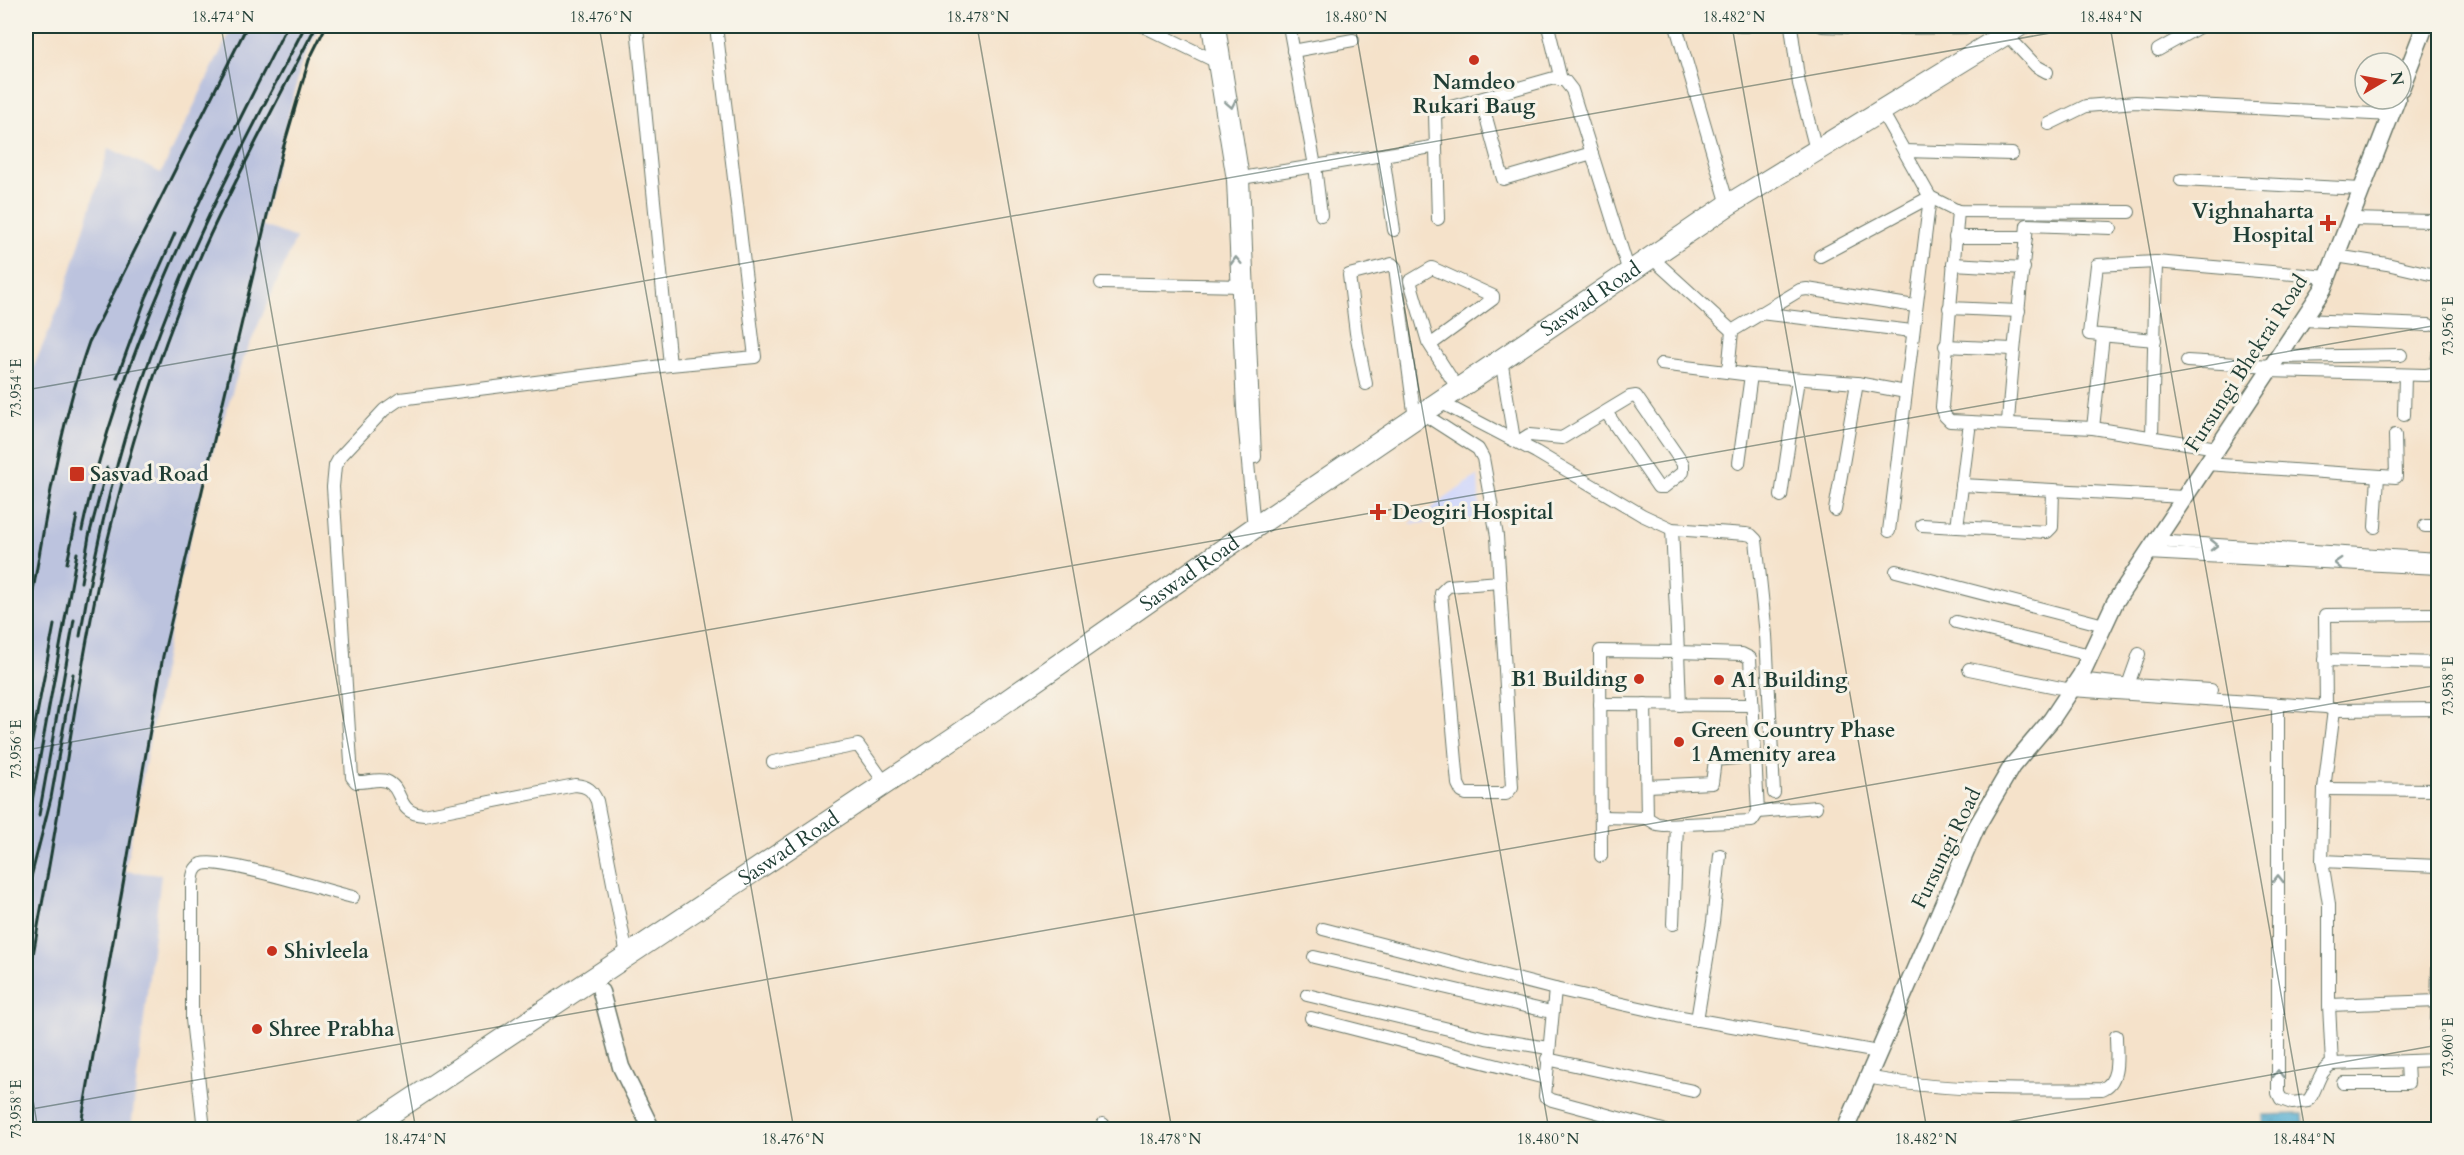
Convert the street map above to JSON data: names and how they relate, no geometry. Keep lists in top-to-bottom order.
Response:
{
  "streets": {
    "highway": ["Saswad Road"],
    "street": ["Fursungi Bhekrai Road", "Fursungi Road"]
  },
  "crossings": [
    ["Fursungi Bhekrai Road", "Fursungi Road"]
  ],
  "places": {
    "other": [
      "Namdeo Rukari Baug",
      "B1 Building",
      "A1 Building",
      "Green Country Phase 1 Amenity area",
      "Shivleela",
      "Shree Prabha"
    ],
    "health": ["Vighnaharta Hospital", "Deogiri Hospital"],
    "transit": ["Sasvad Road"]
  },
  "north": "right",
  "coordinates": [
    "18.474°N",
    "18.476°N",
    "18.478°N",
    "18.480°N",
    "18.482°N",
    "18.484°N",
    "73.956°E",
    "73.954°E",
    "73.958°E",
    "73.960°E"
  ]
}
